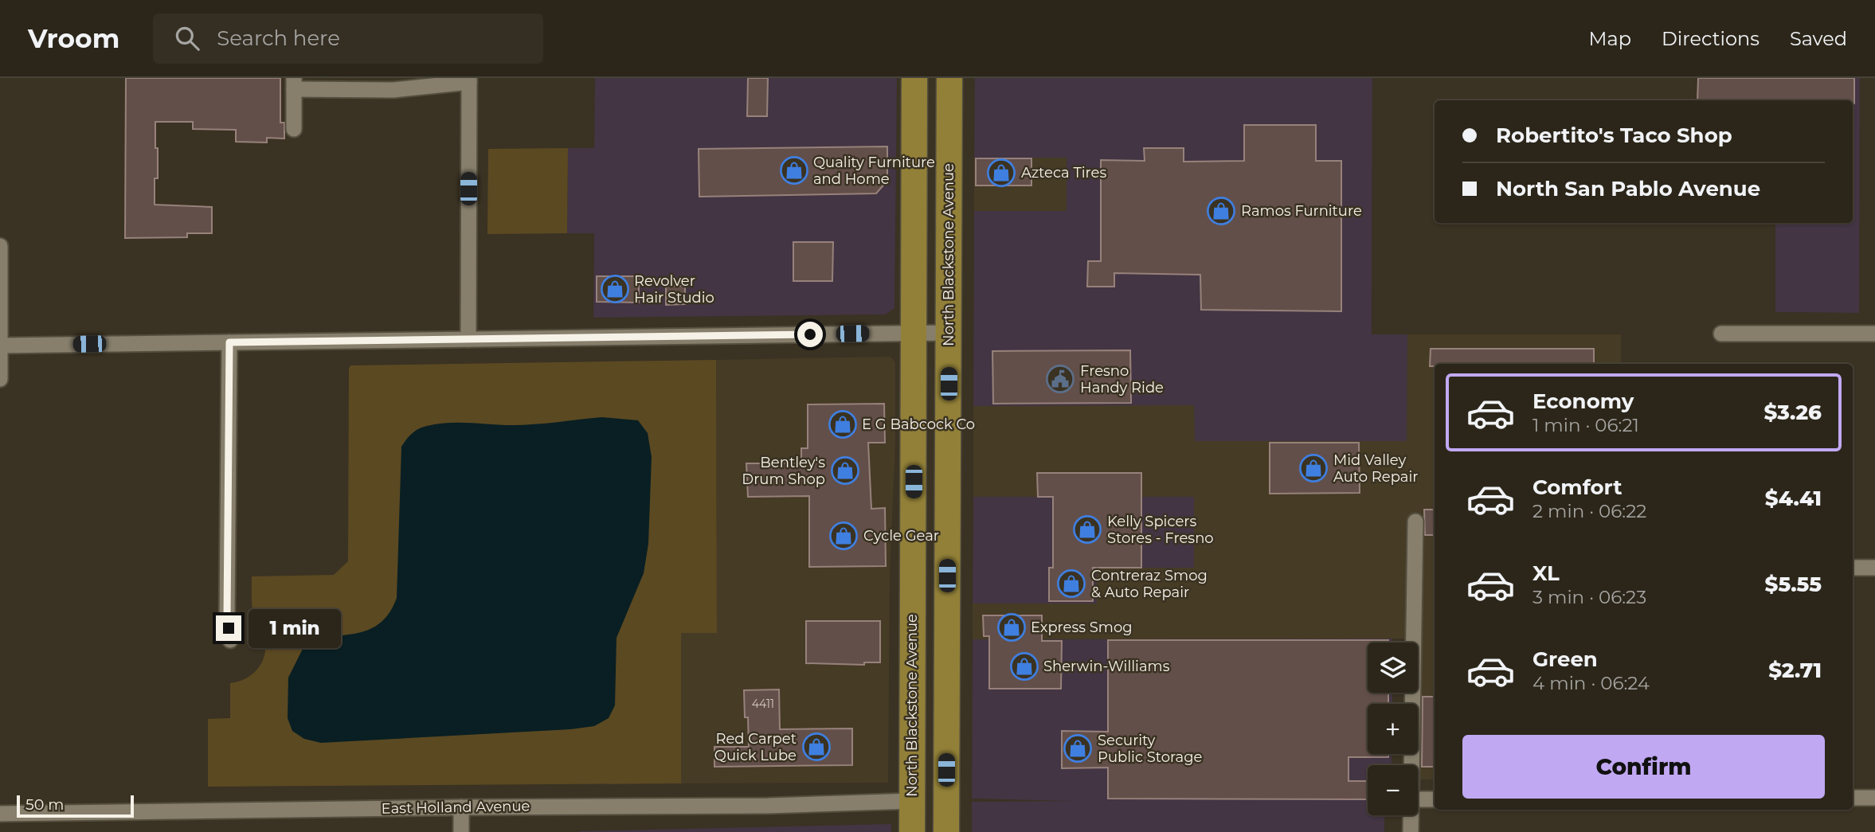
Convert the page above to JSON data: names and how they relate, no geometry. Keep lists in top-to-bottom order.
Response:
{
  "streets": {
    "main road": ["North Blackstone Avenue"],
    "street": ["East Holland Avenue"]
  },
  "crossings": [
    ["North Blackstone Avenue", "East Holland Avenue"]
  ],
  "places": {
    "shop": [
      "Quality Furniture and Home",
      "Azteca Tires",
      "Ramos Furniture",
      "Revolver Hair Studio",
      "E G Babcock Co",
      "Mid Valley Auto Repair",
      "Bentley's Drum Shop",
      "Kelly Spicers Stores - Fresno",
      "Cycle Gear",
      "Contreraz Smog & Auto Repair",
      "Express Smog",
      "Sherwin-Williams",
      "Red Carpet Quick Lube",
      "Security Public Storage"
    ],
    "public building": ["Fresno Handy Ride"]
  },
  "house_numbers": ["4411"],
  "scale_bar": "50 m",
  "page": {
    "header": "Vroom",
    "search": "Search here",
    "nav": ["Map", "Directions", "Saved"],
    "banner": ["Robertito's Taco Shop", "North San Pablo Avenue"],
    "list": [
      {
        "name": "Economy",
        "note": "1 min · 06:21",
        "value": "$3.26"
      },
      {
        "name": "Comfort",
        "note": "2 min · 06:22",
        "value": "$4.41"
      },
      {
        "name": "XL",
        "note": "3 min · 06:23",
        "value": "$5.55"
      },
      {
        "name": "Green",
        "note": "4 min · 06:24",
        "value": "$2.71"
      }
    ],
    "bubble": "1 min",
    "map_buttons": ["+", "−"],
    "buttons": "Confirm",
    "scale": "50 m"
  }
}
